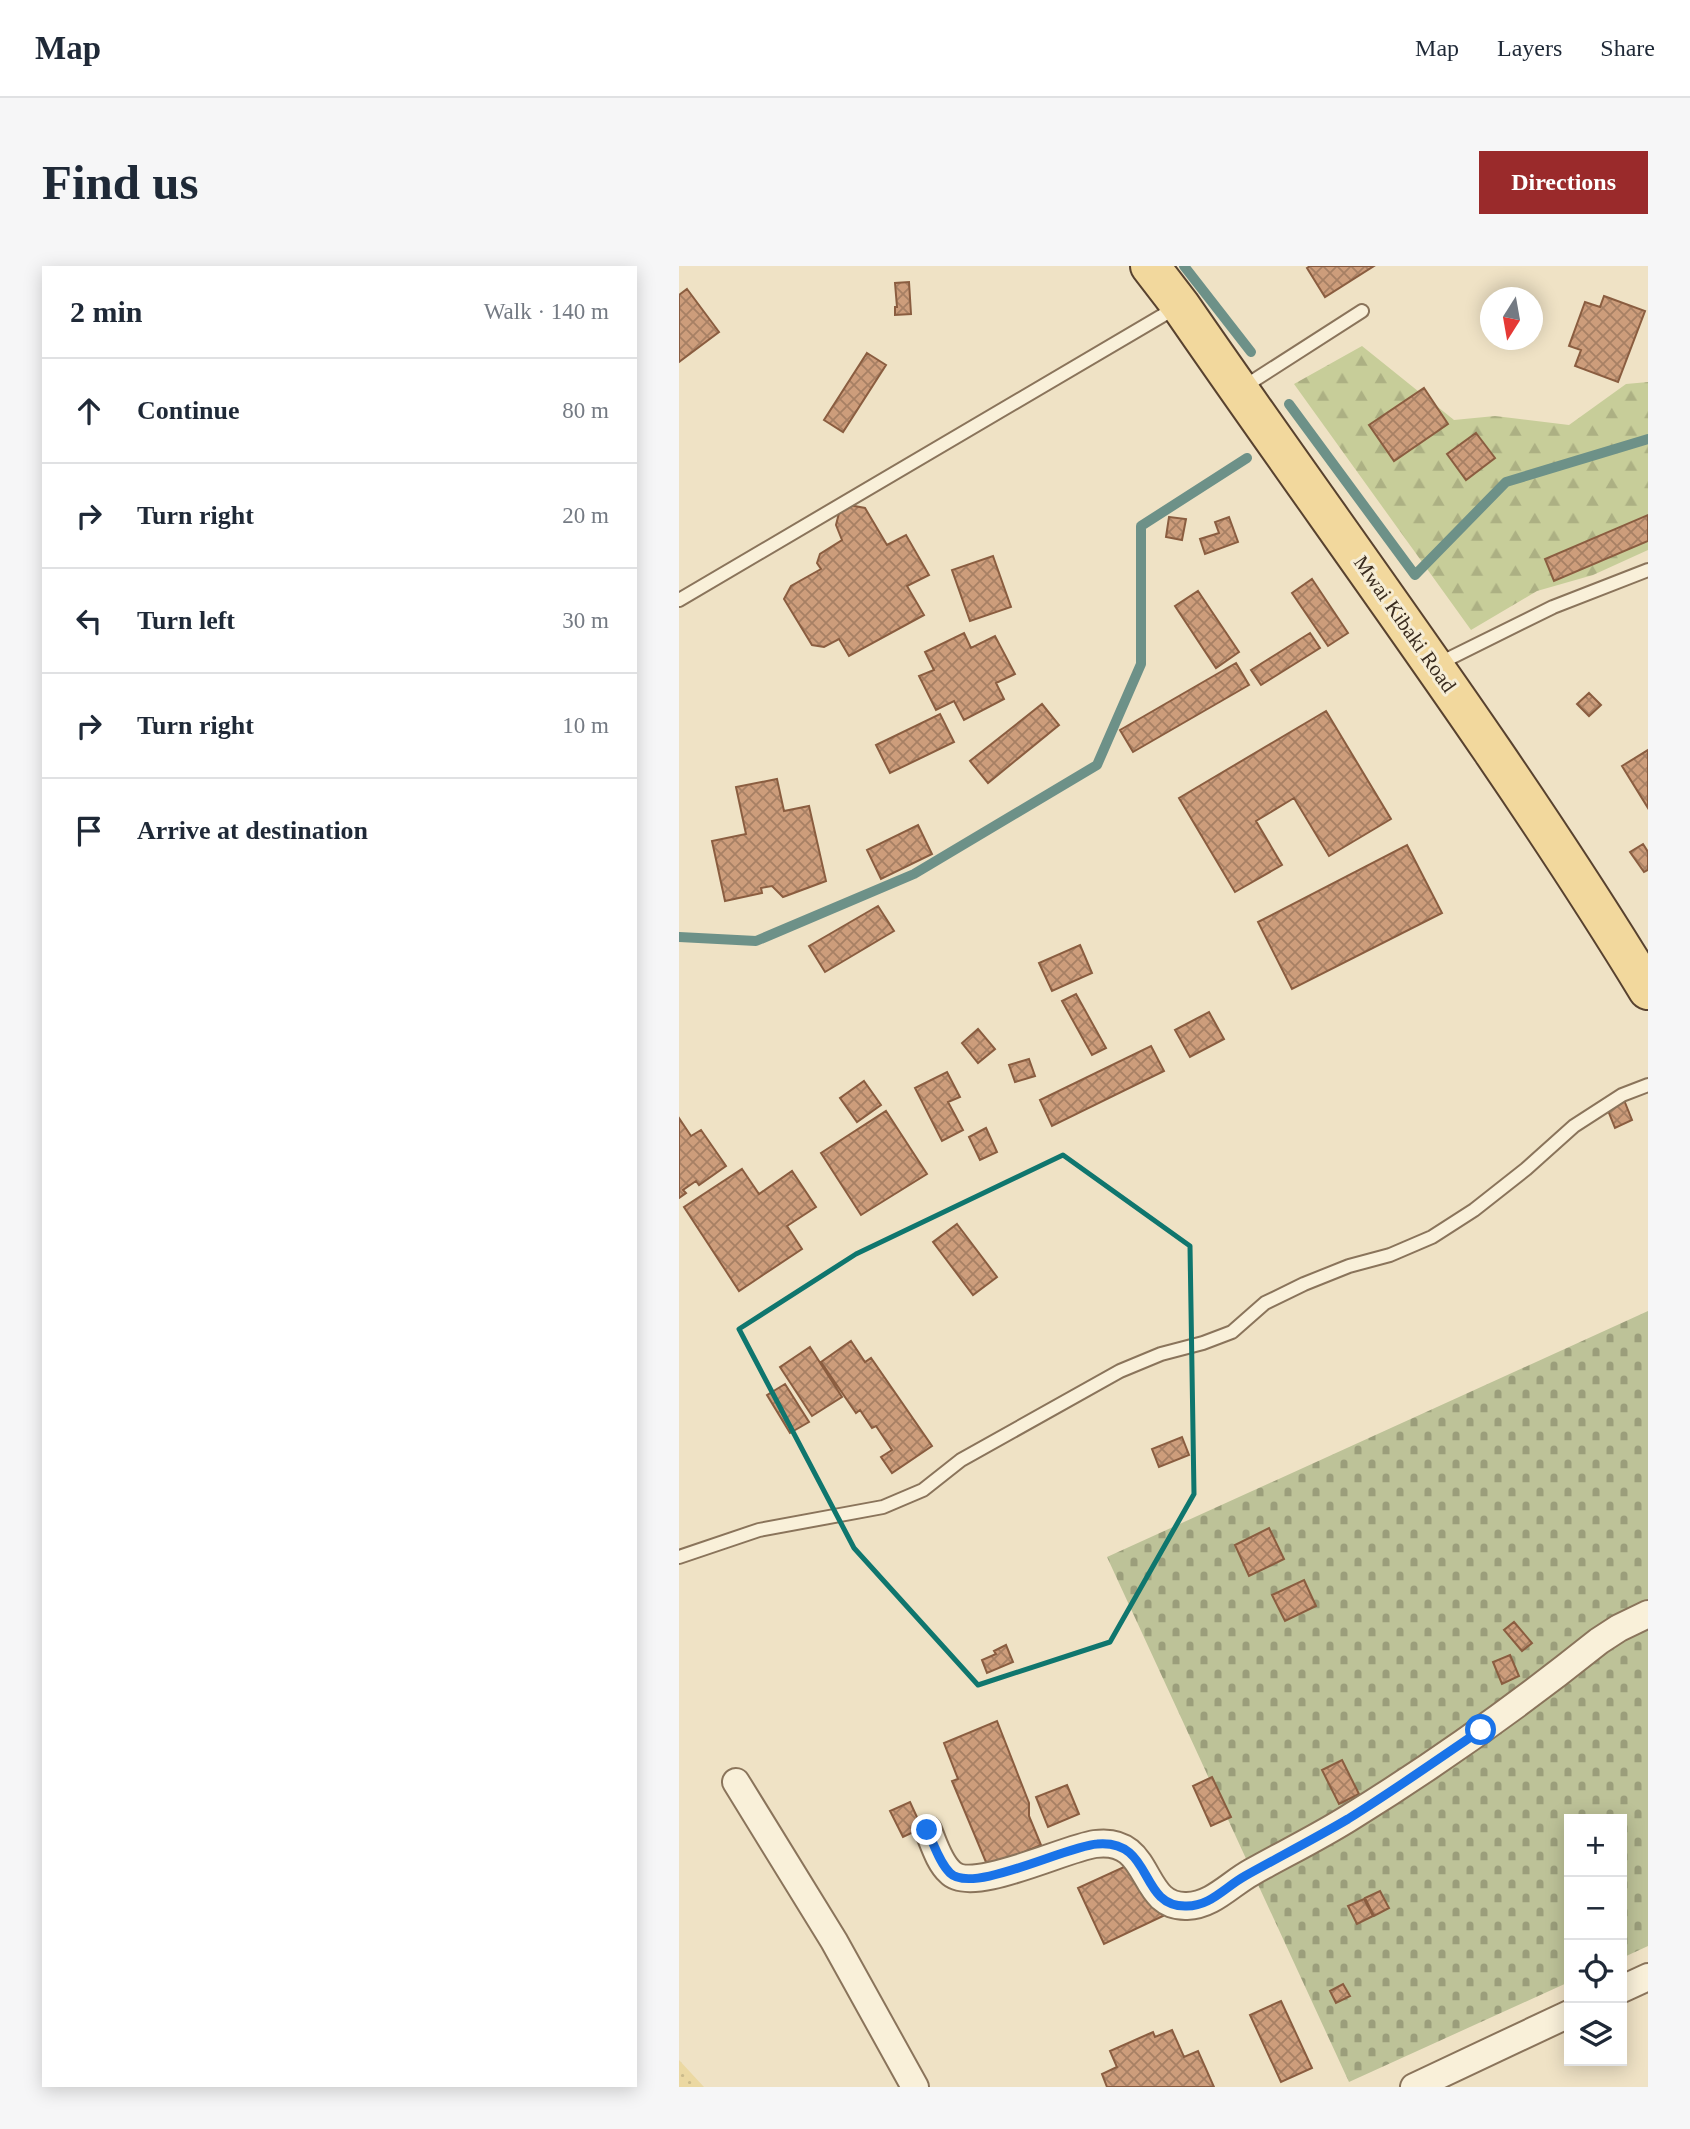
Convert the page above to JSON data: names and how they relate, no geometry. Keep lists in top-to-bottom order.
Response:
{
  "streets": {
    "main road": ["Mwai Kibaki Road"]
  },
  "north": "bottom",
  "page": {
    "header": "Map",
    "nav": ["Map", "Layers", "Share"],
    "buttons": "Directions",
    "title": "Find us",
    "heading": ["2 min", "Walk · 140 m"],
    "list": [
      ["Continue", "80 m"],
      ["Turn right", "20 m"],
      ["Turn left", "30 m"],
      ["Turn right", "10 m"],
      "Arrive at destination"
    ],
    "map_buttons": ["+", "−"]
  }
}
